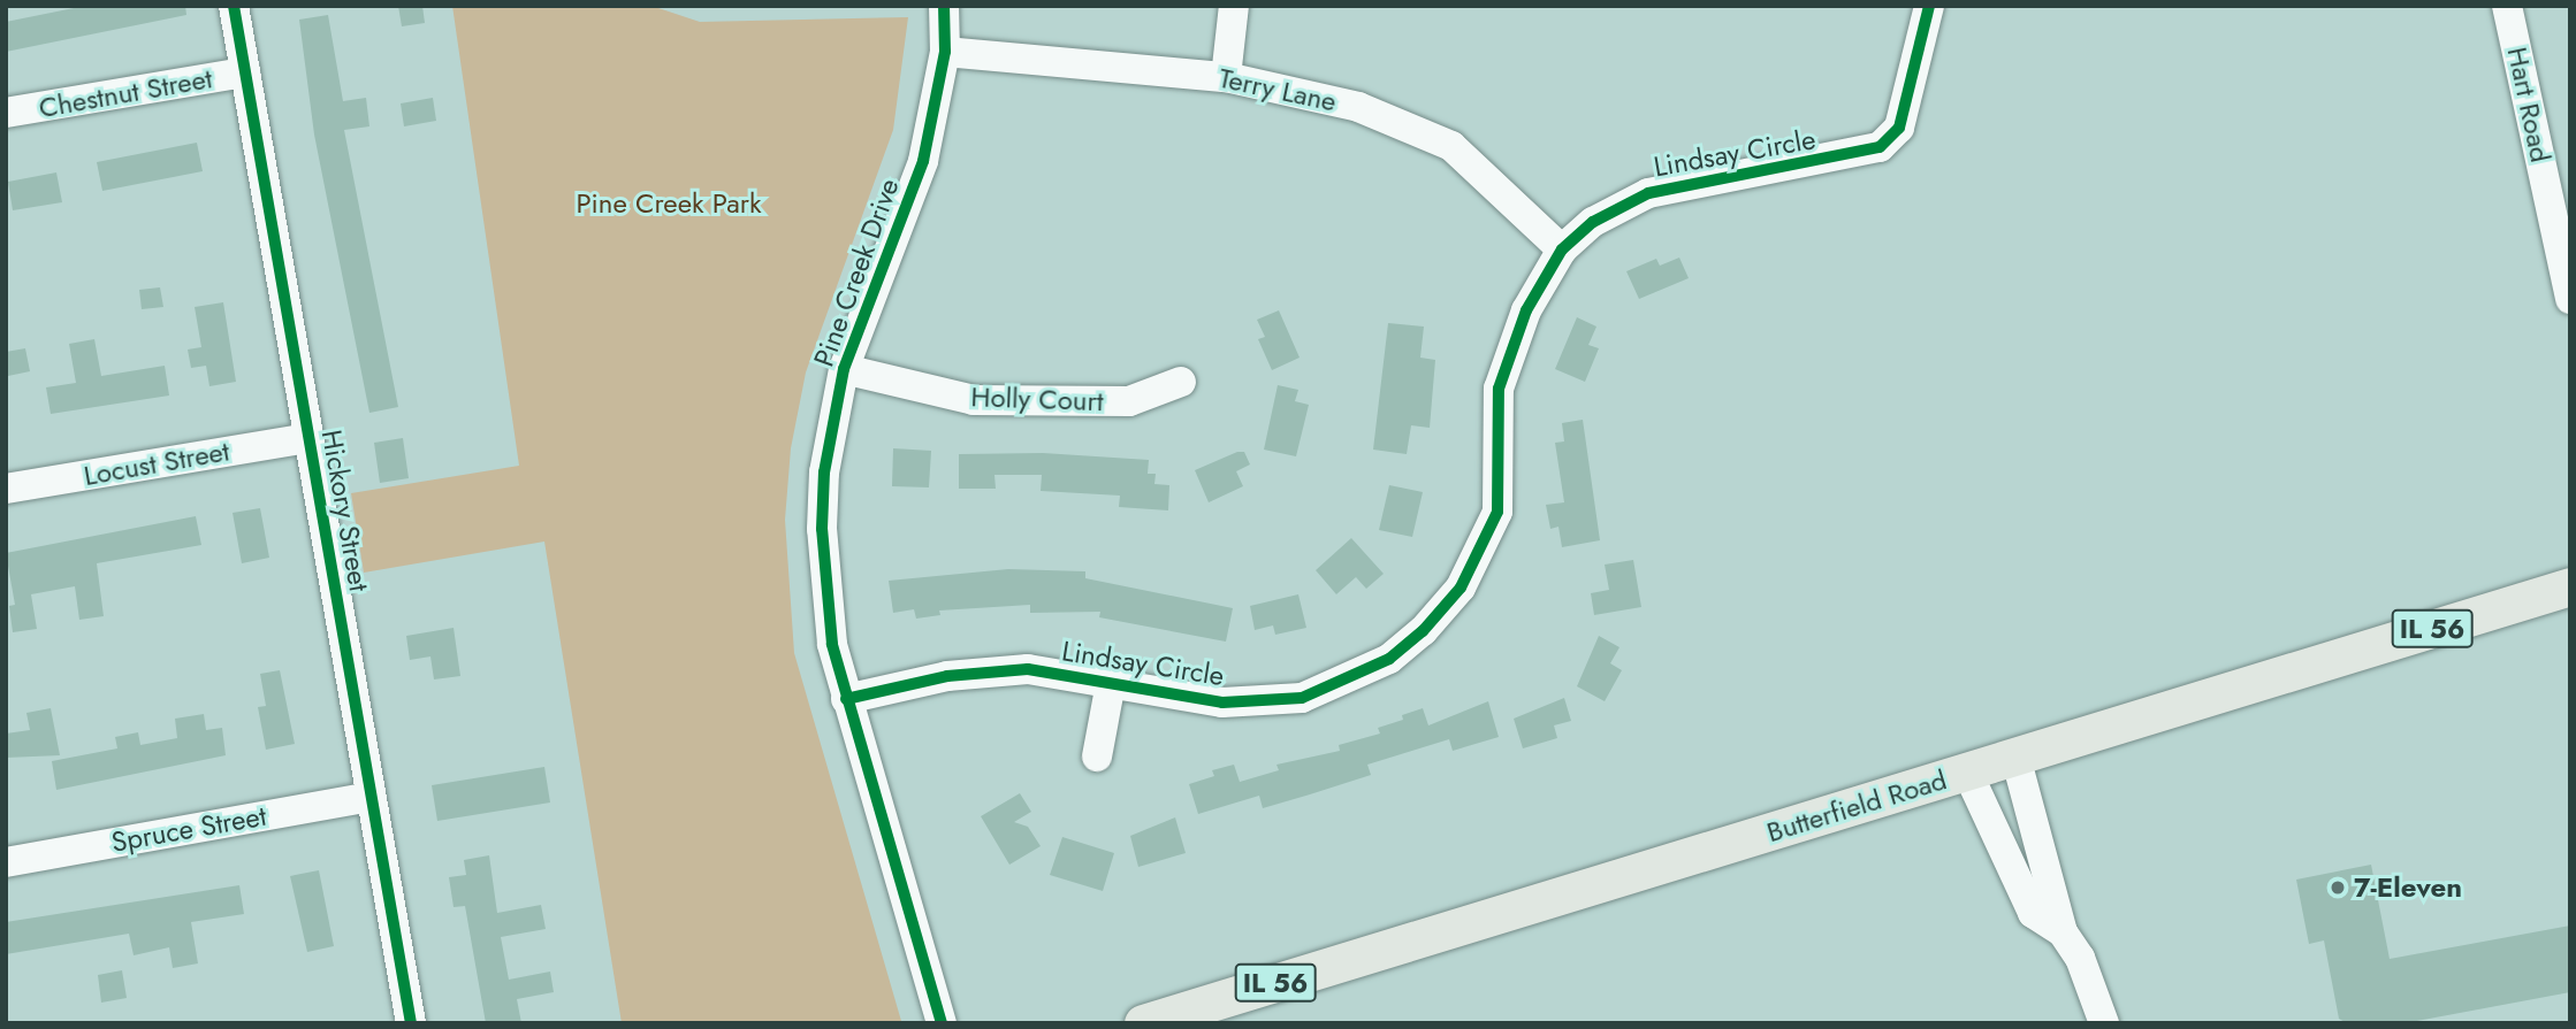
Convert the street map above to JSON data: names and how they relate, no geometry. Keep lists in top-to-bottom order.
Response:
{
  "streets": {
    "main road": ["IL 56", "Butterfield Road"],
    "street": [
      "Terry Lane",
      "Chestnut Street",
      "Hart Road",
      "Lindsay Circle",
      "Pine Creek Drive",
      "Holly Court",
      "Locust Street",
      "Hickory Street",
      "Spruce Street"
    ]
  },
  "crossings": [
    ["Terry Lane", "Lindsay Circle"],
    ["Terry Lane", "Pine Creek Drive"],
    ["Chestnut Street", "Hickory Street"],
    ["Lindsay Circle", "Pine Creek Drive"],
    ["Pine Creek Drive", "Holly Court"],
    ["Locust Street", "Hickory Street"],
    ["Hickory Street", "Spruce Street"]
  ],
  "parks": ["Pine Creek Park"],
  "places": ["7-Eleven"]
}
